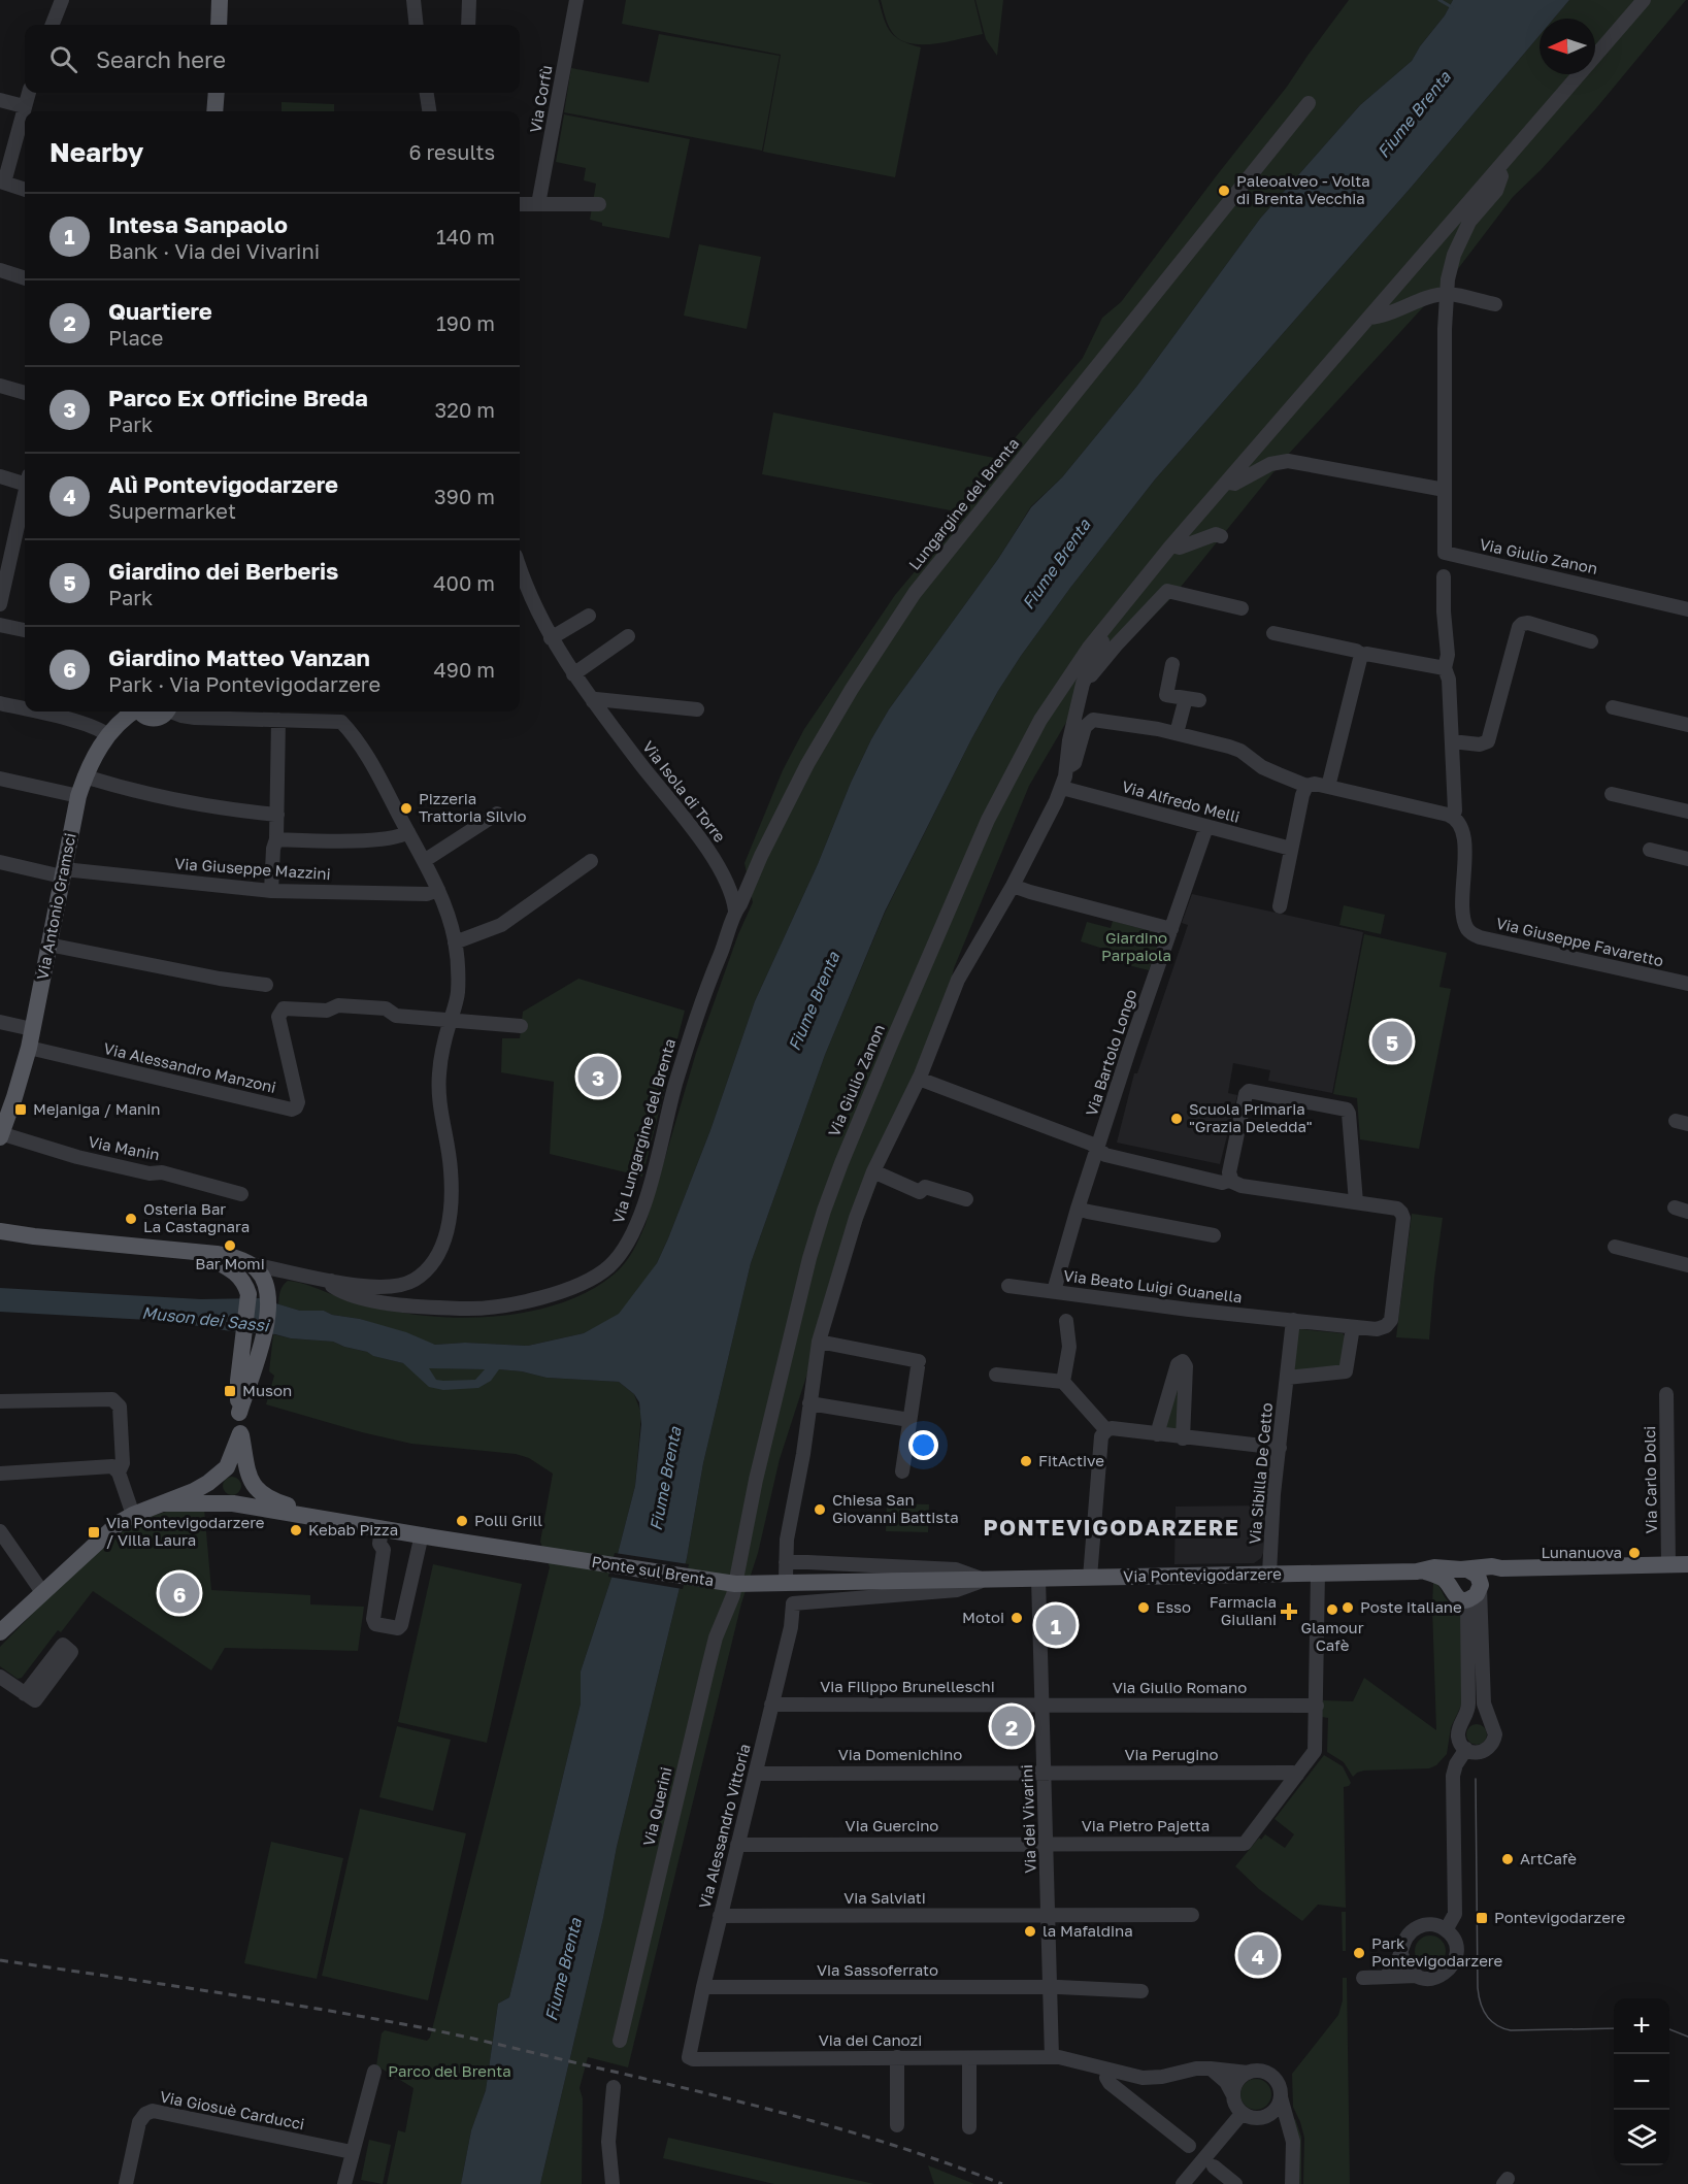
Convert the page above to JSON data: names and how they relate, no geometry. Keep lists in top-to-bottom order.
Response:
{
  "streets": {
    "main road": ["Via Antonio Gramsci", "Ponte sul Brenta", "Via Pontevigodarzere"],
    "street": [
      "Via Corfù",
      "Lungargine del Brenta",
      "Via Giulio Zanon",
      "Via Isola di Torre",
      "Via Alfredo Melli",
      "Via Giuseppe Mazzini",
      "Via Giuseppe Favaretto",
      "Via Bartolo Longo",
      "Via Alessandro Manzoni",
      "Via Lungargine del Brenta",
      "Via Manin",
      "Via Beato Luigi Guanella",
      "Via Sibilla De Cetto",
      "Via Carlo Dolci",
      "Via Filippo Brunelleschi",
      "Via Giulio Romano",
      "Via Domenichino",
      "Via Perugino",
      "Via Querini",
      "Via dei Vivarini",
      "Via Alessandro Vittoria",
      "Via Guercino",
      "Via Pietro Pajetta",
      "Via Salviati",
      "Via Sassoferrato",
      "Via dei Canozi",
      "Via Giosuè Carducci"
    ]
  },
  "crossings": [
    ["Lungargine del Brenta", "Via Isola di Torre"],
    ["Lungargine del Brenta", "Via Lungargine del Brenta"],
    ["Via Giulio Zanon", "Via Alfredo Melli"],
    ["Via Giulio Zanon", "Ponte sul Brenta"],
    ["Via Giulio Zanon", "Via Pontevigodarzere"],
    ["Via Giulio Zanon", "Via Querini"],
    ["Via Giulio Zanon", "Via Alessandro Vittoria"],
    ["Via Alfredo Melli", "Via Bartolo Longo"],
    ["Via Giuseppe Mazzini", "Via Antonio Gramsci"],
    ["Via Antonio Gramsci", "Via Alessandro Manzoni"],
    ["Via Antonio Gramsci", "Via Manin"],
    ["Via Bartolo Longo", "Via Beato Luigi Guanella"],
    ["Via Beato Luigi Guanella", "Via Sibilla De Cetto"],
    ["Via Sibilla De Cetto", "Via Pontevigodarzere"],
    ["Via Carlo Dolci", "Via Pontevigodarzere"],
    ["Ponte sul Brenta", "Via Pontevigodarzere"],
    ["Ponte sul Brenta", "Via Querini"],
    ["Via Pontevigodarzere", "Via Querini"],
    ["Via Pontevigodarzere", "Via dei Vivarini"],
    ["Via Pontevigodarzere", "Via Alessandro Vittoria"],
    ["Via Filippo Brunelleschi", "Via Giulio Romano"],
    ["Via Filippo Brunelleschi", "Via dei Vivarini"],
    ["Via Filippo Brunelleschi", "Via Alessandro Vittoria"],
    ["Via Giulio Romano", "Via dei Vivarini"],
    ["Via Domenichino", "Via Perugino"],
    ["Via Domenichino", "Via dei Vivarini"],
    ["Via Domenichino", "Via Alessandro Vittoria"],
    ["Via Perugino", "Via dei Vivarini"],
    ["Via Perugino", "Via Pietro Pajetta"],
    ["Via dei Vivarini", "Via Guercino"],
    ["Via dei Vivarini", "Via Pietro Pajetta"],
    ["Via dei Vivarini", "Via Salviati"],
    ["Via dei Vivarini", "Via Sassoferrato"],
    ["Via dei Vivarini", "Via dei Canozi"],
    ["Via Alessandro Vittoria", "Via Guercino"],
    ["Via Alessandro Vittoria", "Via Salviati"],
    ["Via Alessandro Vittoria", "Via Sassoferrato"],
    ["Via Alessandro Vittoria", "Via dei Canozi"],
    ["Via Guercino", "Via Pietro Pajetta"]
  ],
  "districts": ["PONTEVIGODARZERE"],
  "water": ["Fiume Brenta", "Muson dei Sassi"],
  "parks": ["Giardino Parpaiola", "Parco del Brenta"],
  "places": {
    "other": [
      "Paleoalveo - Volta di Brenta Vecchia",
      "Pizzeria Trattoria Silvio",
      "Scuola Primaria \"Grazia Deledda\"",
      "Osteria Bar La Castagnara",
      "Bar Momi",
      "FitActive",
      "Chiesa San Giovanni Battista",
      "Polli Grill",
      "Kebab Pizza",
      "Lunanuova",
      "Esso",
      "Poste italiane",
      "Glamour Cafè",
      "Motoi",
      "ArtCafè",
      "la Mafaldina",
      "Park Pontevigodarzere"
    ],
    "transit": [
      "Mejaniga / Manin",
      "Muson",
      "Via Pontevigodarzere / Villa Laura",
      "Pontevigodarzere"
    ],
    "health": ["Farmacia Giuliani"]
  },
  "north": "left",
  "page": {
    "search": "Search here",
    "heading": ["Nearby", "6 results"],
    "list": [
      {
        "mark": "1",
        "name": "Intesa Sanpaolo",
        "note": "Bank · Via dei Vivarini",
        "value": "140 m"
      },
      {
        "mark": "2",
        "name": "Quartiere",
        "note": "Place",
        "value": "190 m"
      },
      {
        "mark": "3",
        "name": "Parco Ex Officine Breda",
        "note": "Park",
        "value": "320 m"
      },
      {
        "mark": "4",
        "name": "Alì Pontevigodarzere",
        "note": "Supermarket",
        "value": "390 m"
      },
      {
        "mark": "5",
        "name": "Giardino dei Berberis",
        "note": "Park",
        "value": "400 m"
      },
      {
        "mark": "6",
        "name": "Giardino Matteo Vanzan",
        "note": "Park · Via Pontevigodarzere",
        "value": "490 m"
      }
    ],
    "pins": [
      "5",
      "3",
      "6",
      "1",
      "2",
      "4"
    ],
    "map_buttons": ["+", "−"]
  }
}
